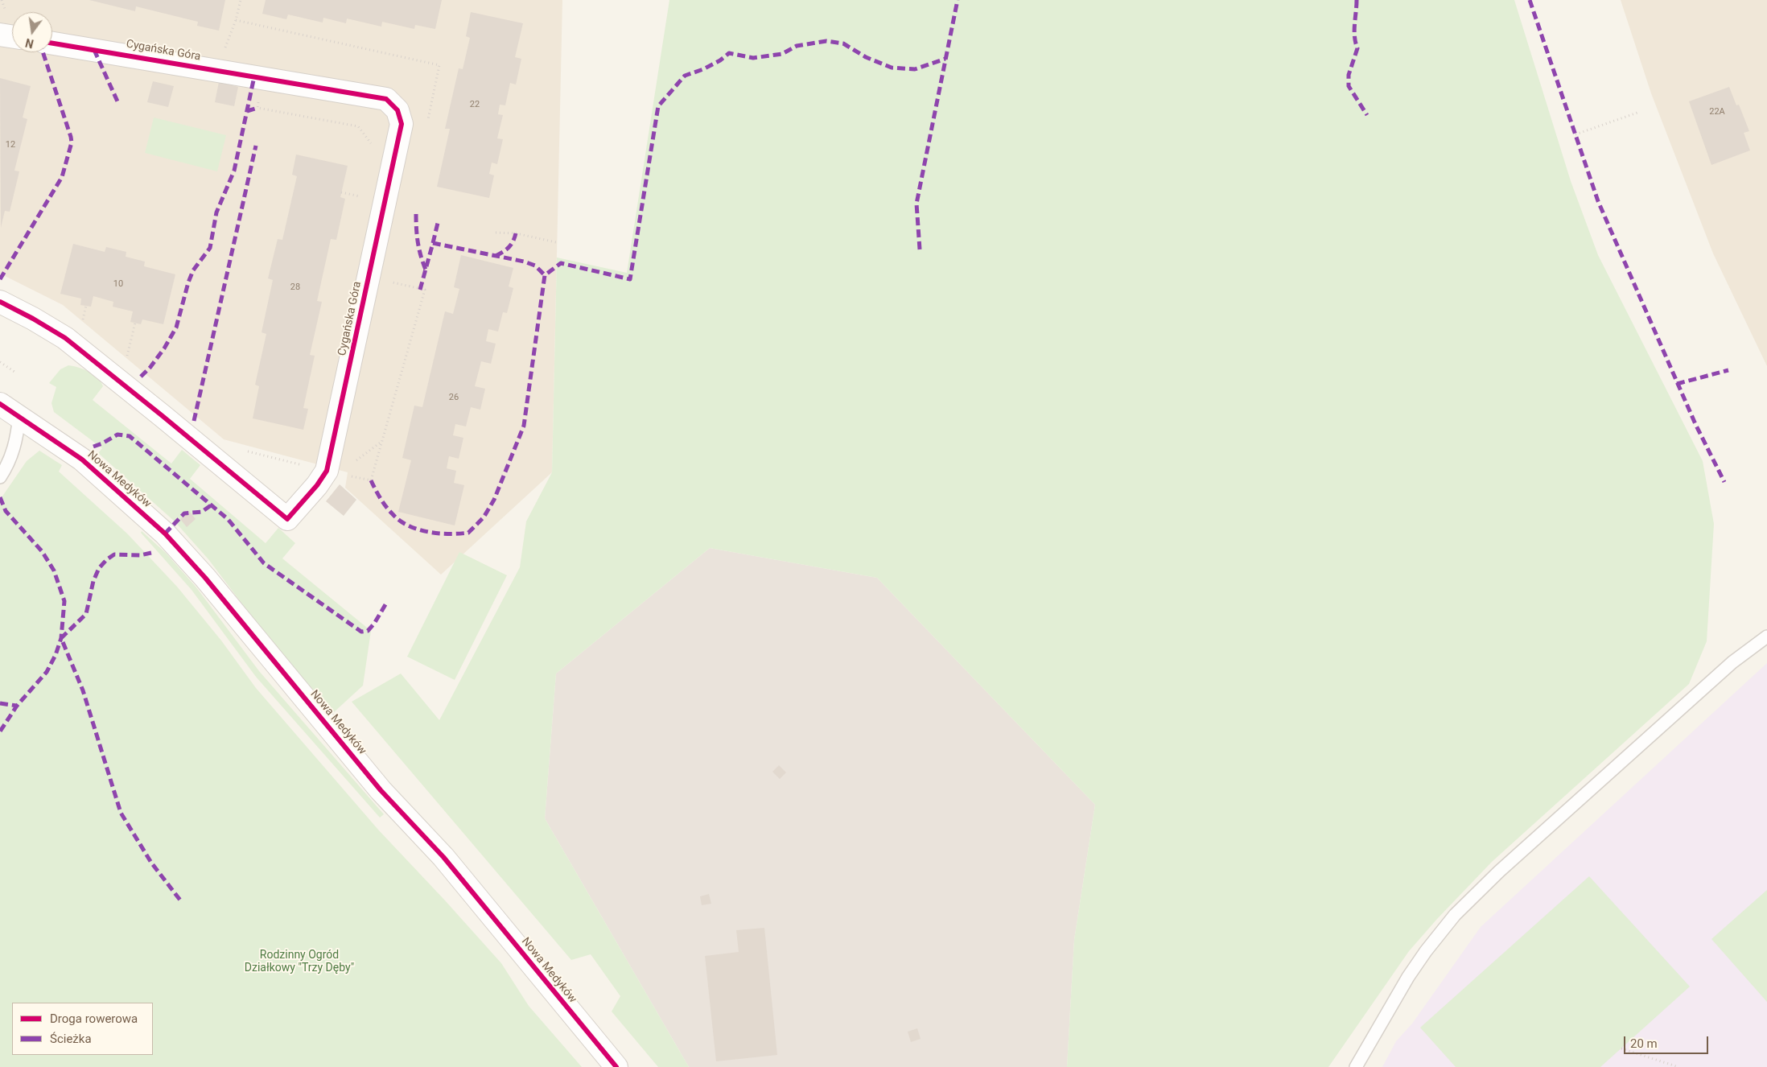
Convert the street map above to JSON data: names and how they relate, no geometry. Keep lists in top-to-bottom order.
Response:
{
  "streets": {
    "street": ["Cygańska Góra", "Nowa Medyków"]
  },
  "parks": ["Rodzinny Ogród Działkowy \"Trzy Dęby\""],
  "house_numbers": [
    "22",
    "22A",
    "12",
    "10",
    "28",
    "26"
  ],
  "legend": ["Droga rowerowa", "Ścieżka"],
  "scale_bar": "20 m",
  "north": "bottom"
}
